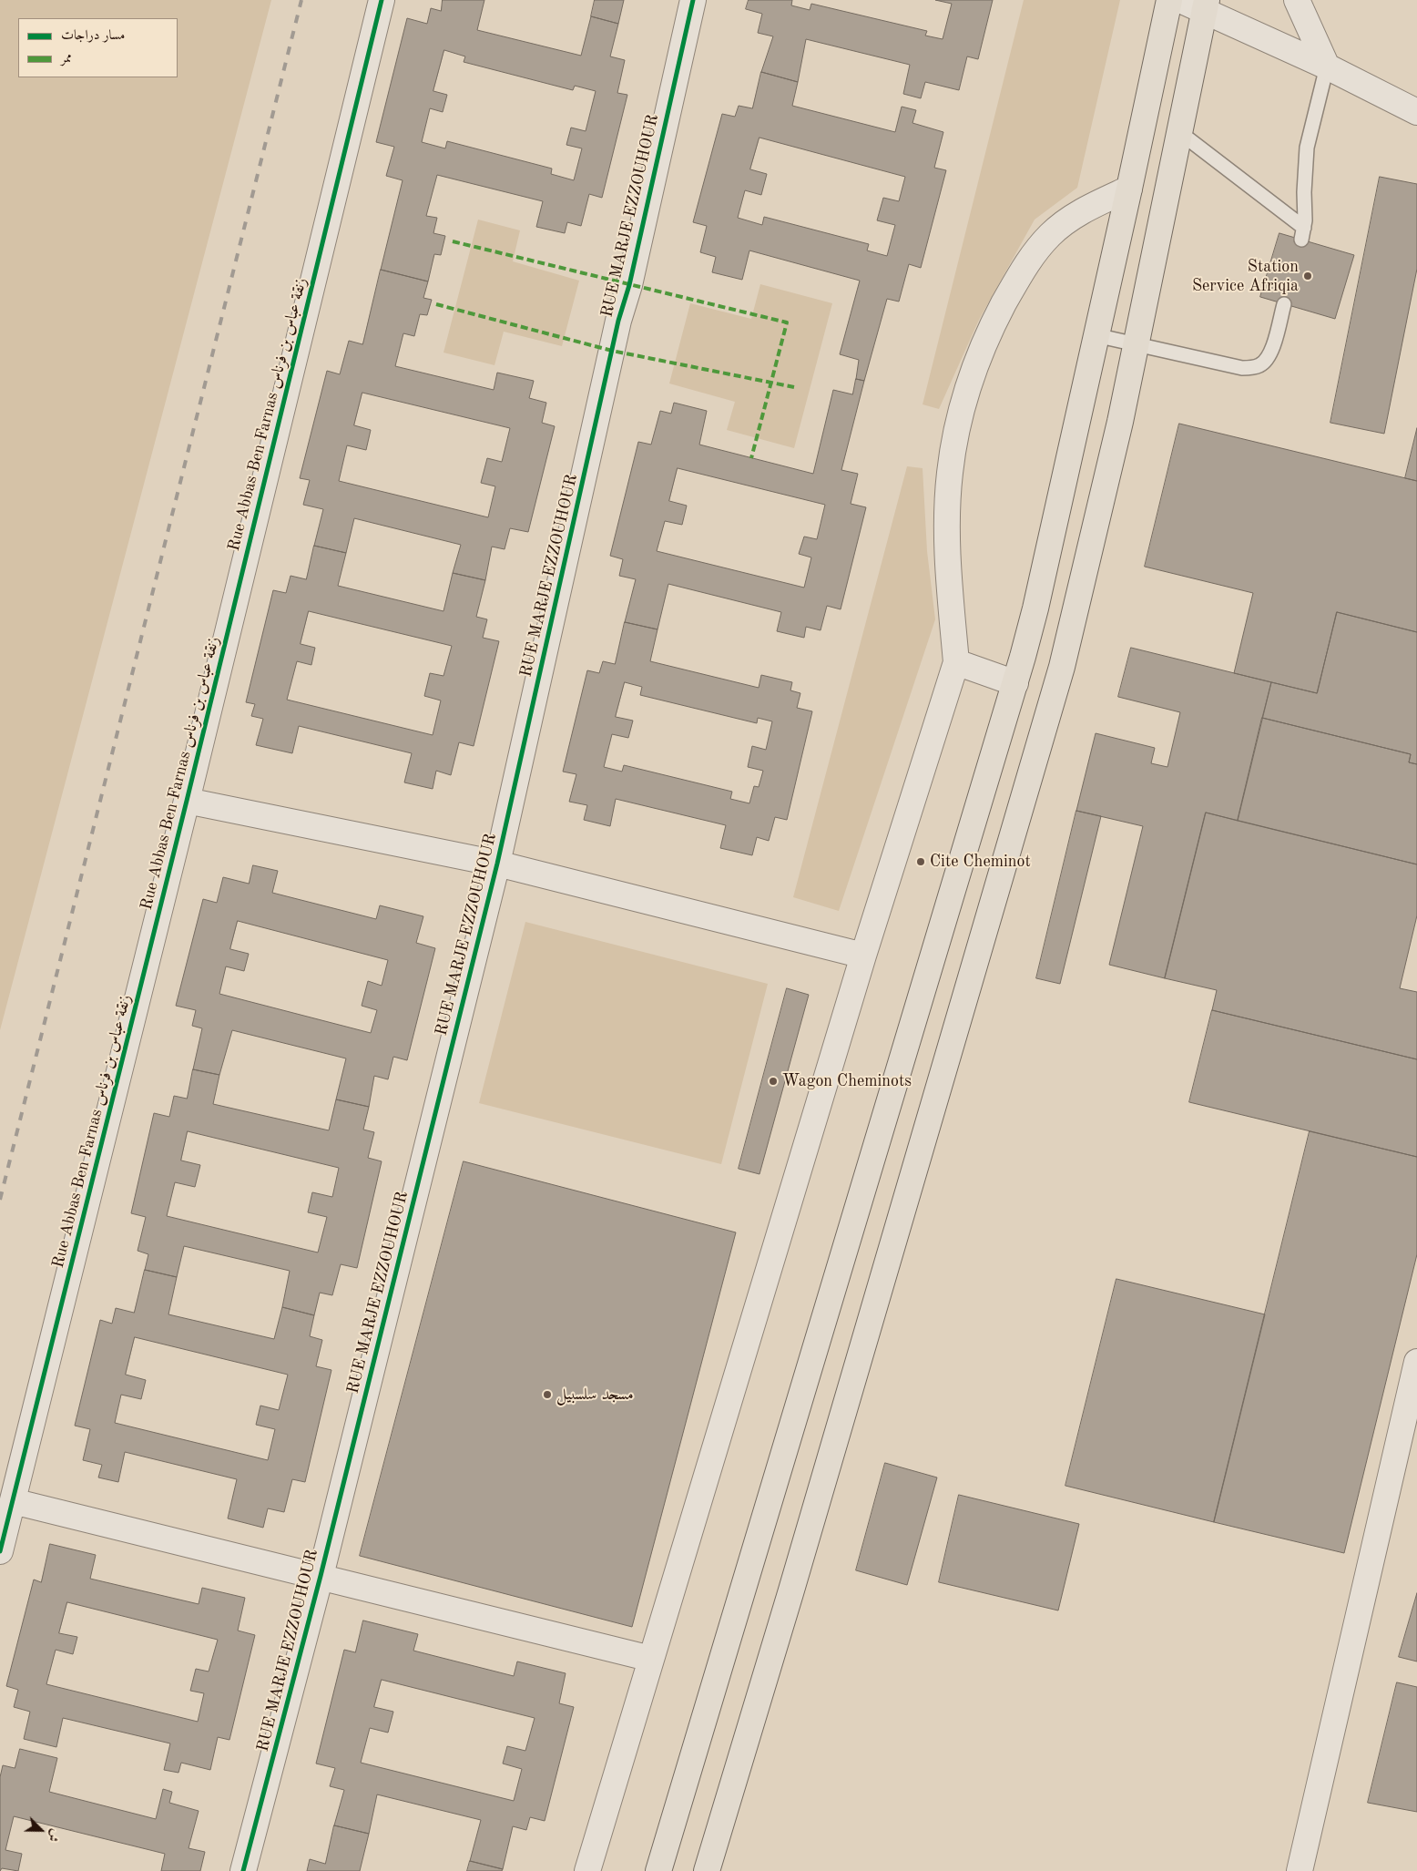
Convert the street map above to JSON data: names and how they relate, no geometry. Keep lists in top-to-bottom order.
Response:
{
  "streets": {
    "street": ["RUE MARJE EZZOUHOUR", "Rue Abbas Ben Farnas زنقة عباس بن فرناس"]
  },
  "places": [
    "Station Service Afriqia",
    "Cite Cheminot",
    "Wagon Cheminots",
    "مسجد سلسبيل"
  ],
  "legend": ["مسار دراجات", "ممر"],
  "north": "bottom right"
}
